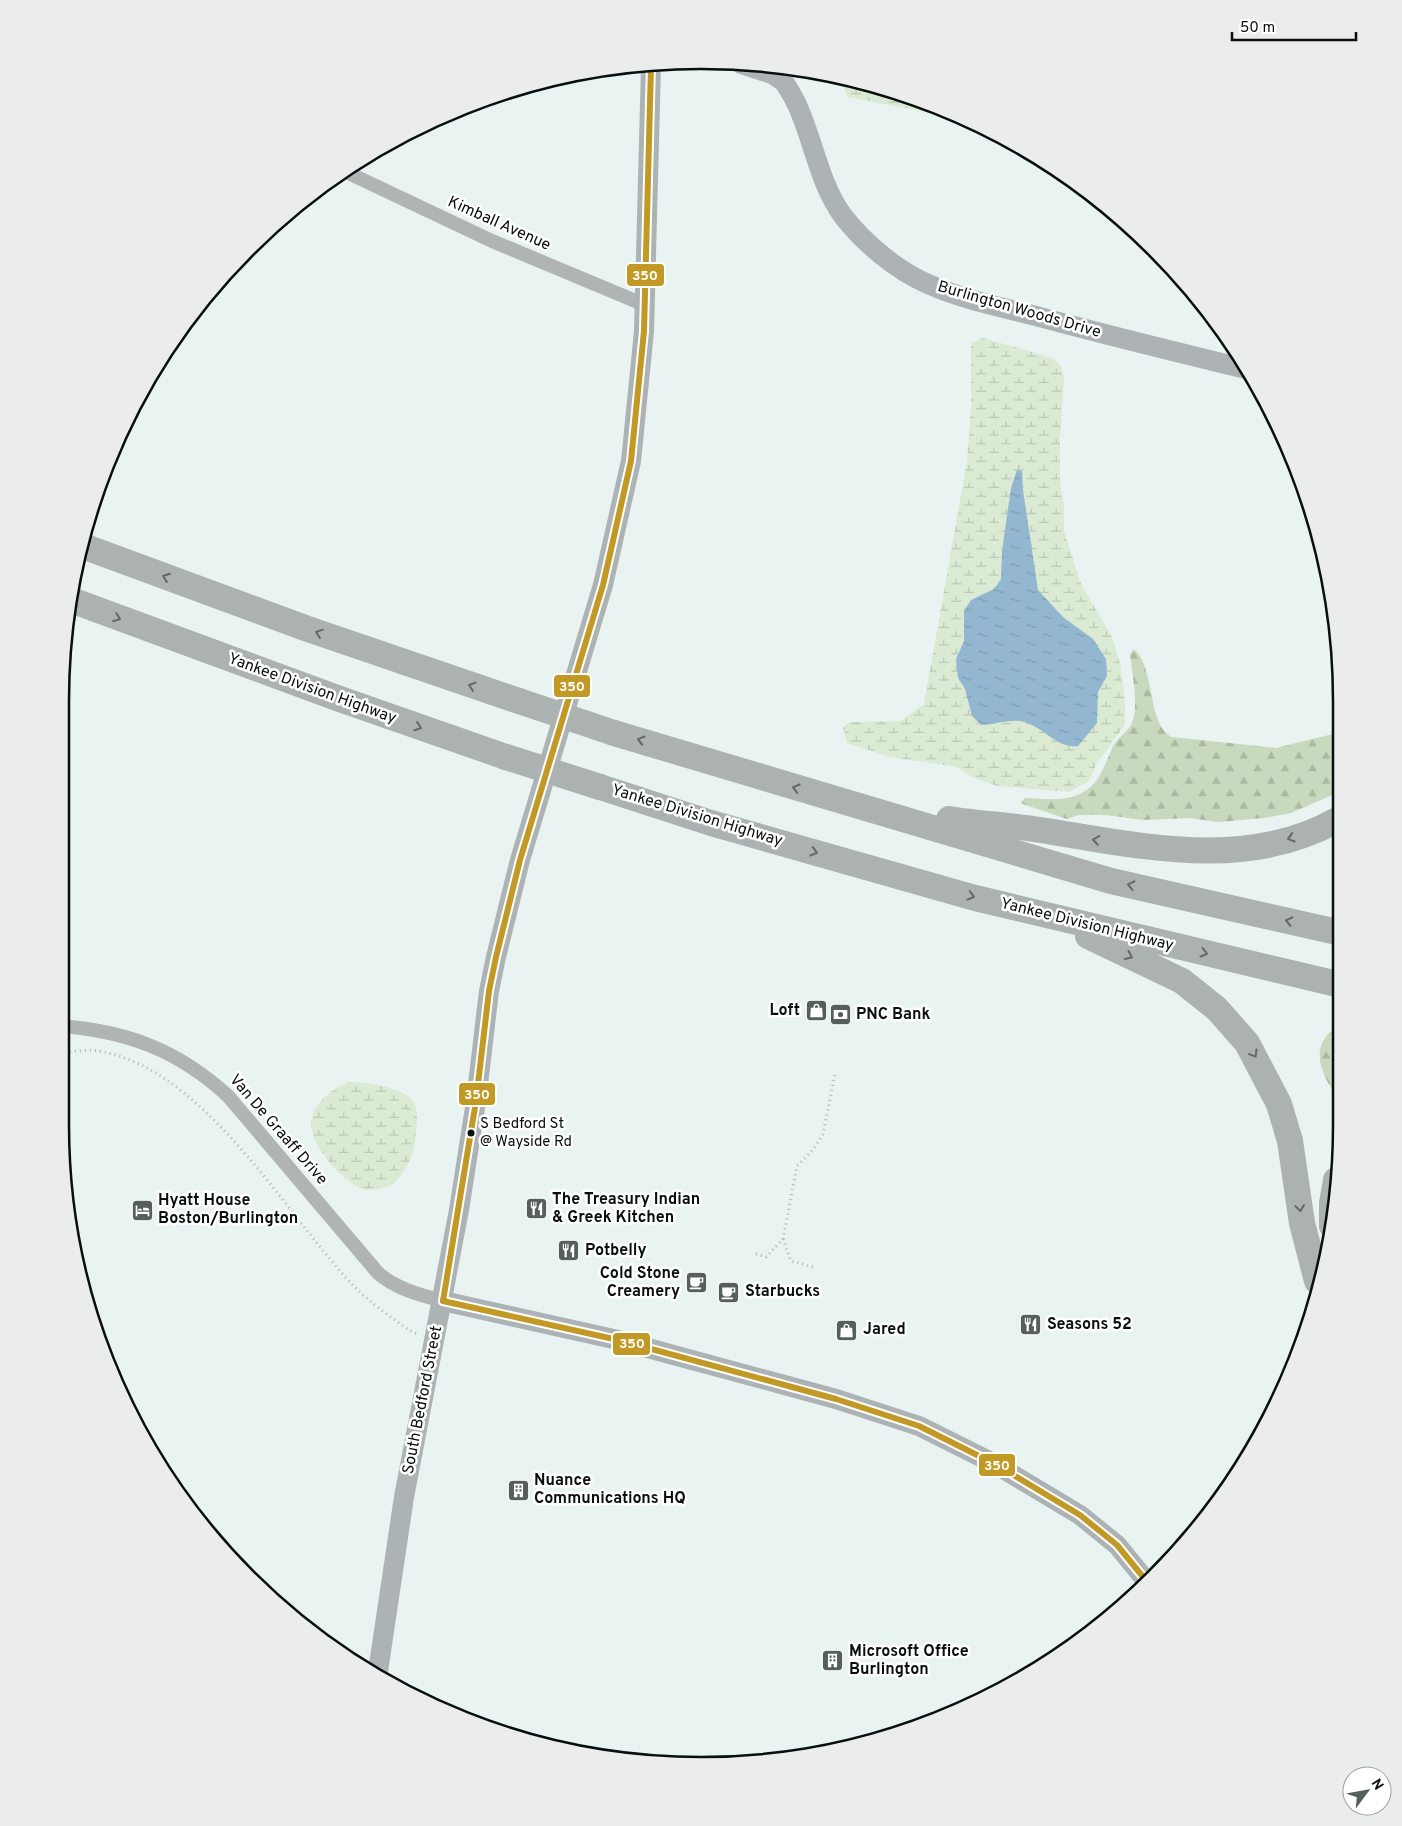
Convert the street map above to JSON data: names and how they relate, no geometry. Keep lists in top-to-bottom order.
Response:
{
  "streets": {
    "highway": ["Yankee Division Highway"],
    "main road": ["Burlington Woods Drive", "South Bedford Street"],
    "street": ["Kimball Avenue", "Van De Graaff Drive"]
  },
  "crossings": [
    ["Kimball Avenue", "South Bedford Street"],
    ["Van De Graaff Drive", "South Bedford Street"]
  ],
  "places": {
    "shop": ["Loft", "Jared"],
    "bank": ["PNC Bank"],
    "other": ["S Bedford St @ Wayside Rd"],
    "restaurant": ["The Treasury Indian & Greek Kitchen", "Potbelly", "Seasons 52"],
    "hotel": ["Hyatt House Boston/Burlington"],
    "cafe": ["Cold Stone Creamery", "Starbucks"],
    "building": ["Nuance Communications HQ", "Microsoft Office Burlington"]
  },
  "lines": ["transit line 350"],
  "scale_bar": "50 m",
  "north": "top right"
}
